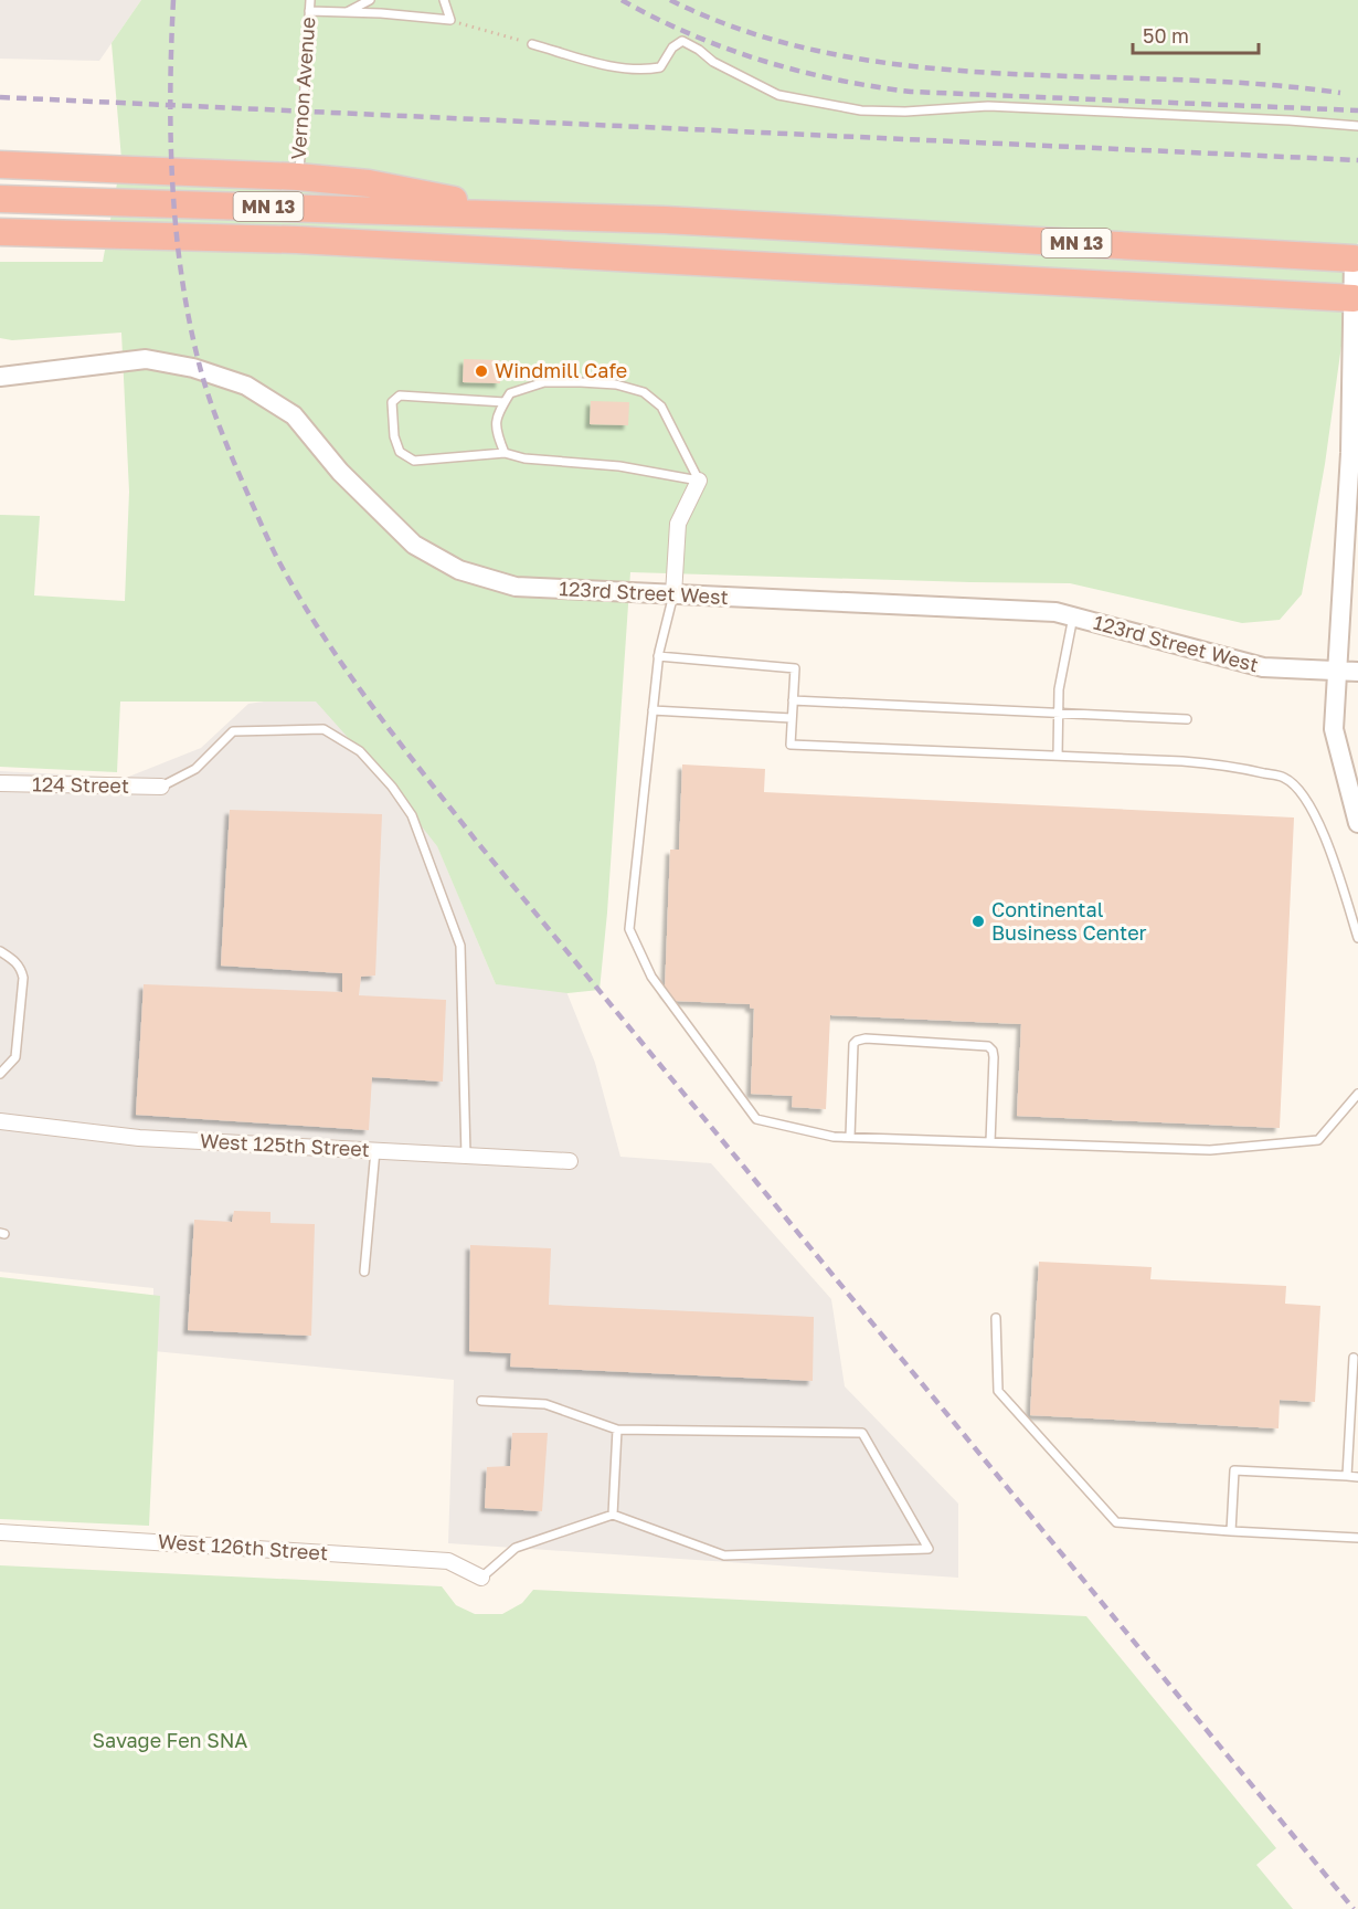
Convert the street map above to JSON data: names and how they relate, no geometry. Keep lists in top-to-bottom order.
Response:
{
  "streets": {
    "highway": ["MN 13"],
    "street": [
      "123rd Street West",
      "124 Street",
      "West 125th Street",
      "West 126th Street"
    ],
    "lane": ["Vernon Avenue"]
  },
  "parks": ["Savage Fen SNA"],
  "places": ["Windmill Cafe", "Continental Business Center"],
  "scale_bar": "50 m"
}
